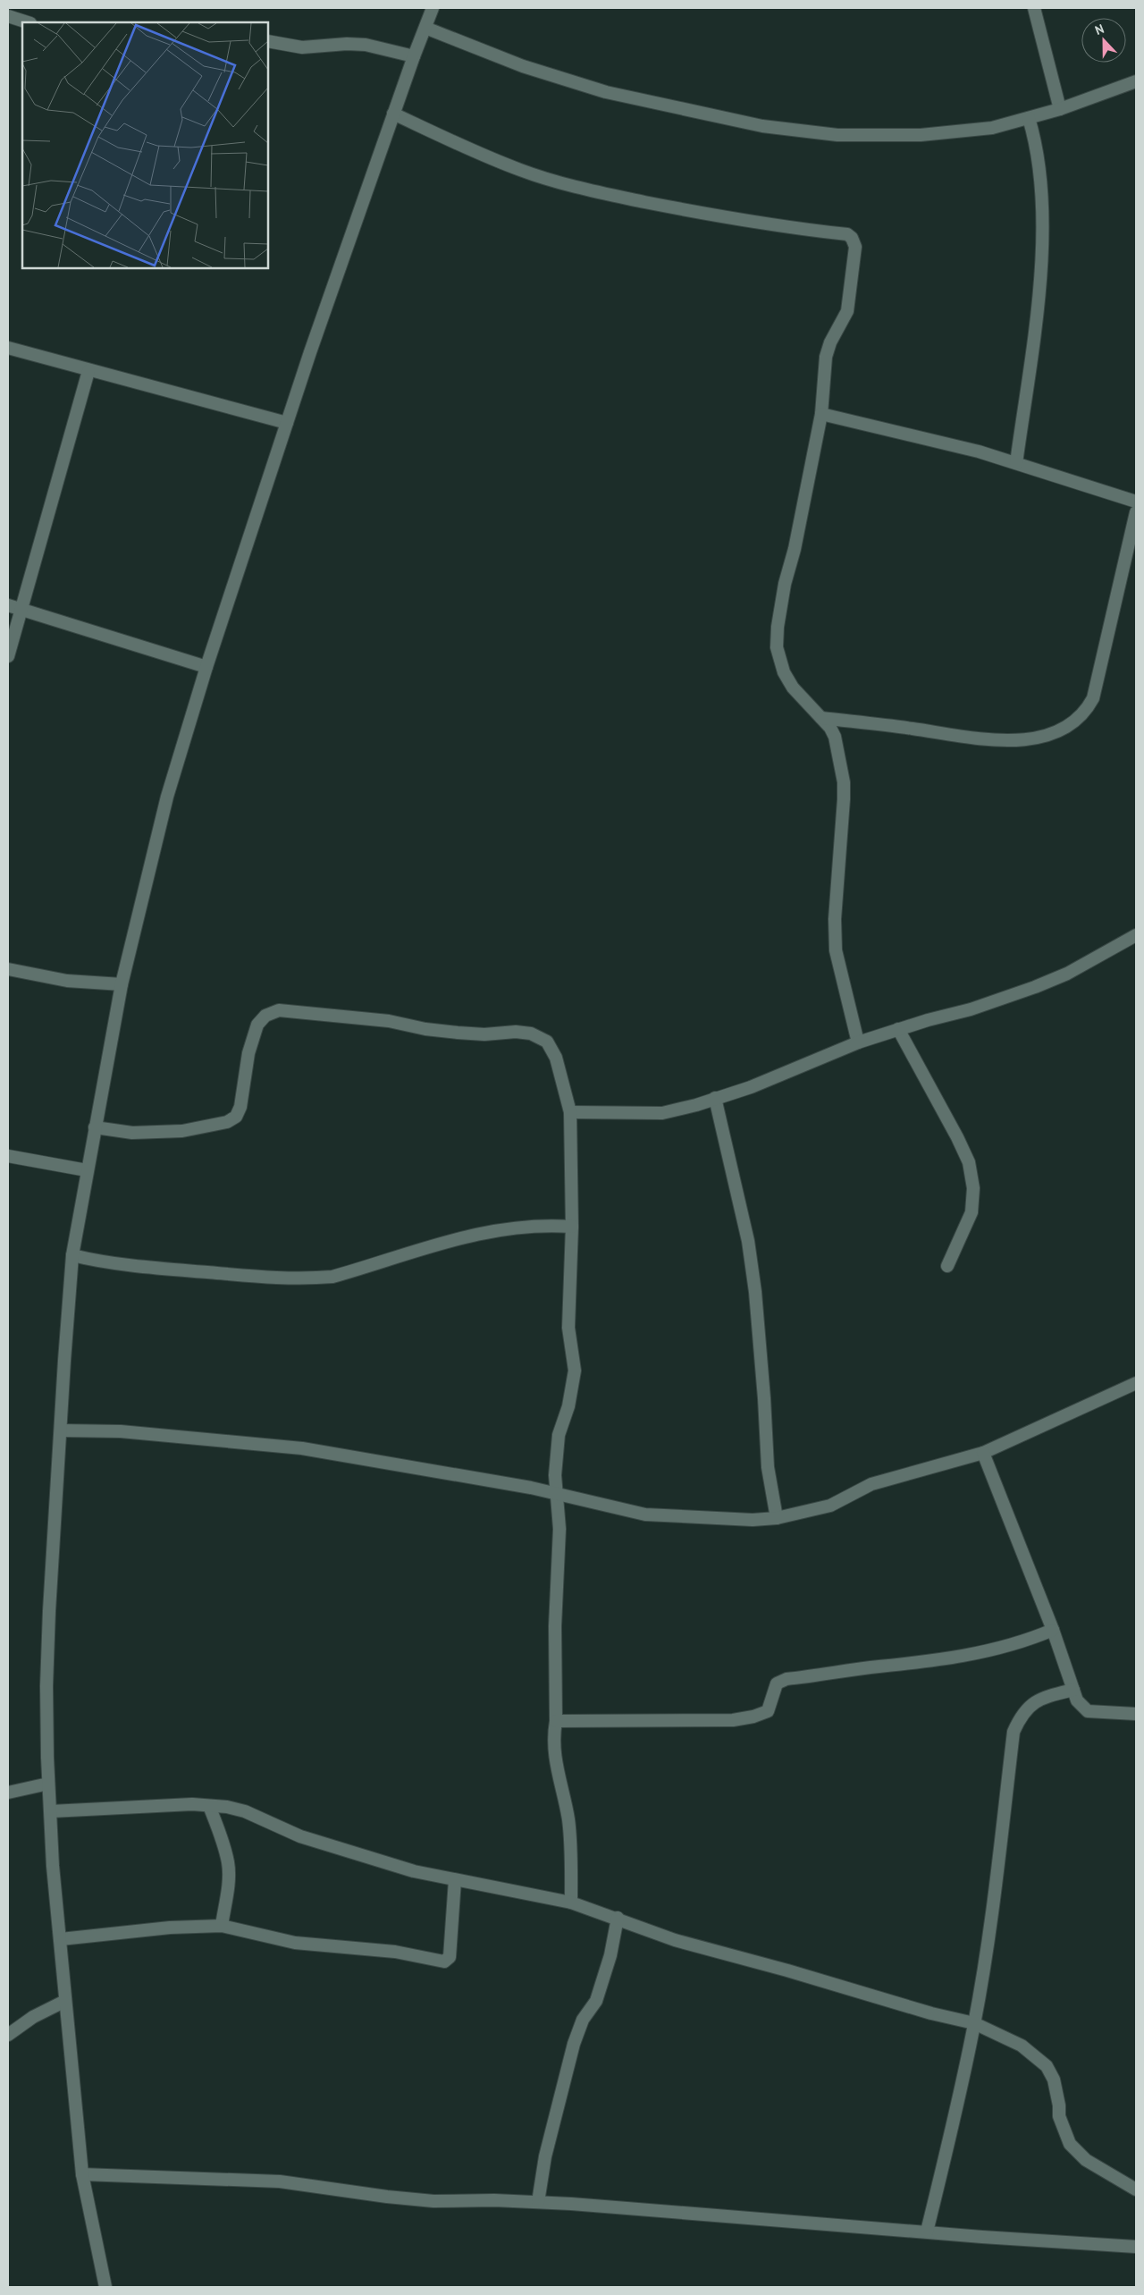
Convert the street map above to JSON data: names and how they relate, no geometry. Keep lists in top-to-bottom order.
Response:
{
  "north": "top"
}
